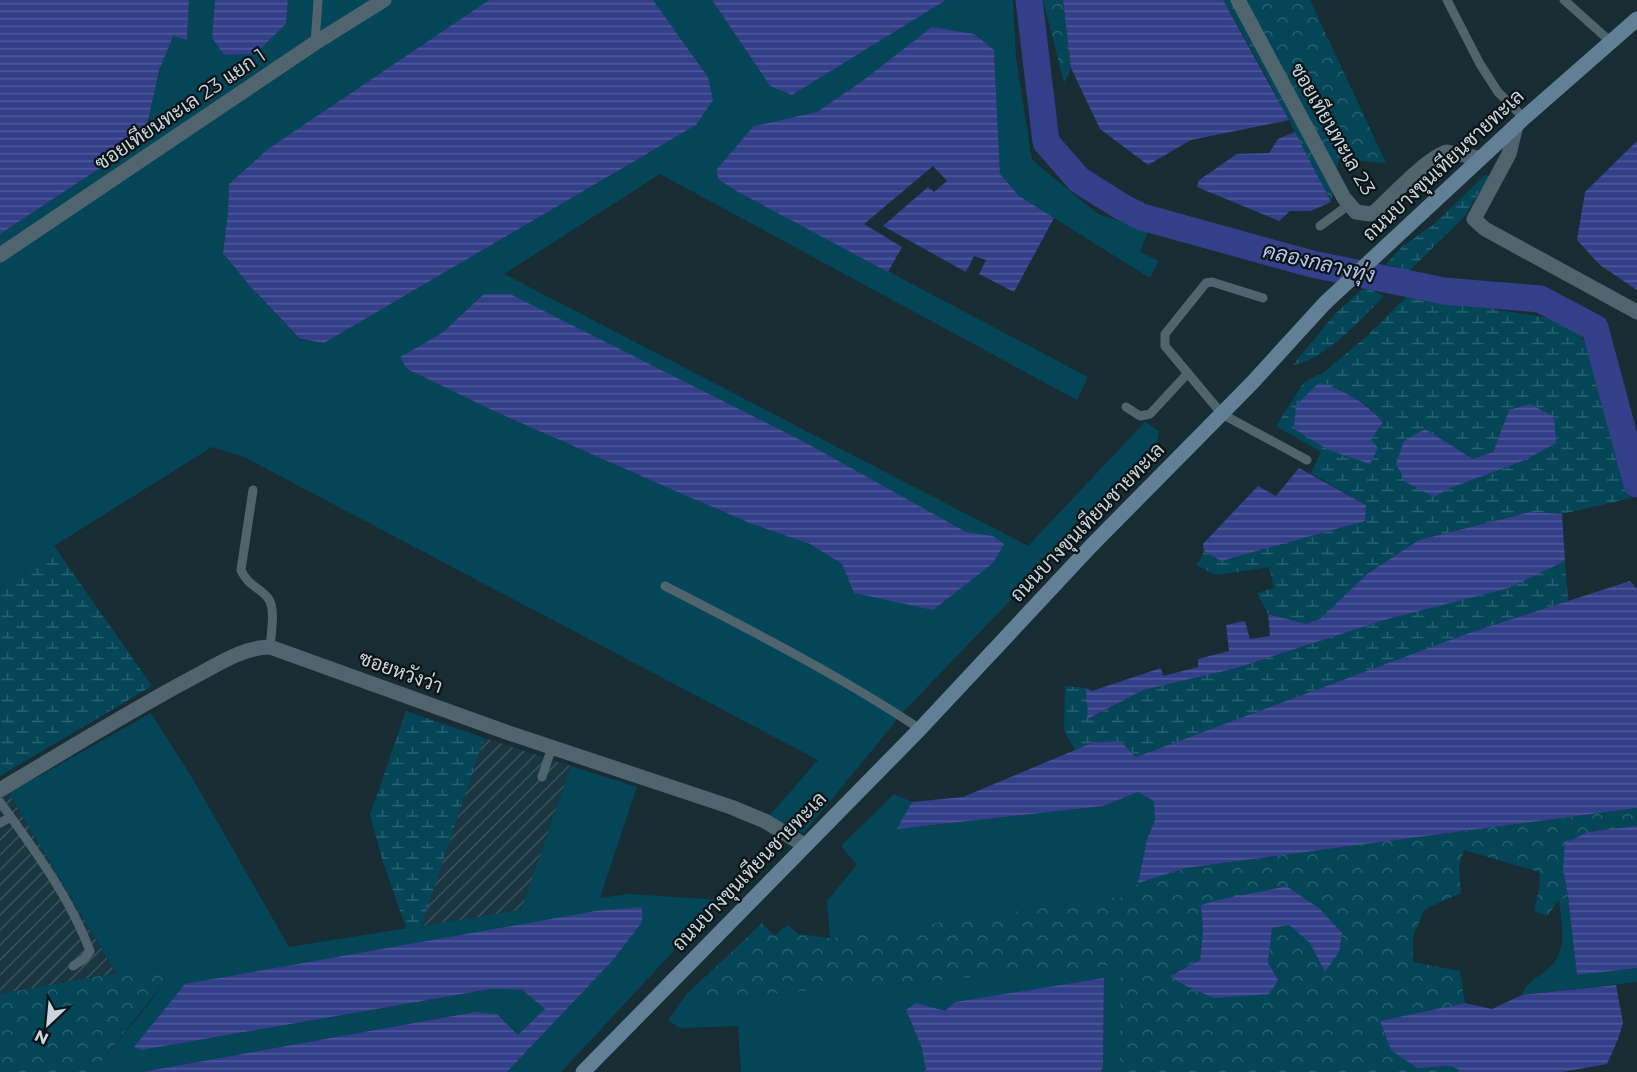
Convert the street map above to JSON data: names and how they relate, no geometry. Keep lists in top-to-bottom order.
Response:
{
  "streets": {
    "main road": ["ถนนบางขุนเทียนชายทะเล"],
    "street": ["ซอยเทียนทะเล 23 แยก 1", "ซอยเทียนทะเล 23", "ซอยหวังว่า"]
  },
  "crossings": [
    ["ซอยเทียนทะเล 23", "ถนนบางขุนเทียนชายทะเล"],
    ["ถนนบางขุนเทียนชายทะเล", "ซอยหวังว่า"]
  ],
  "water": ["คลองกลางทุ่ง"],
  "north": "bottom left"
}
